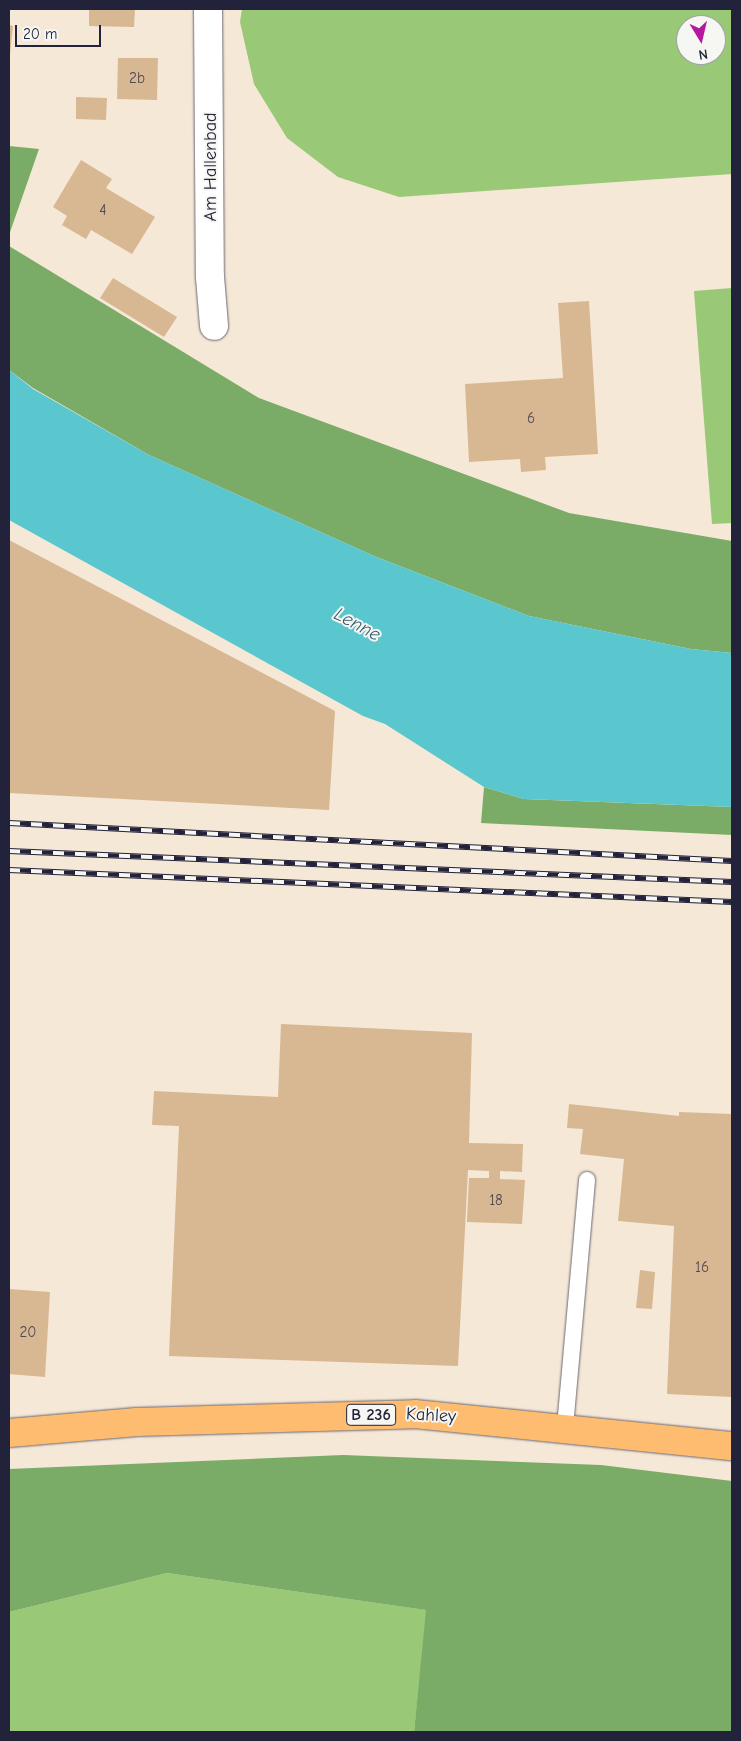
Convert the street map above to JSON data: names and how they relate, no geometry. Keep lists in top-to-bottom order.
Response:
{
  "streets": {
    "main road": ["B 236", "Kahley"],
    "street": ["Am Hallenbad"]
  },
  "water": ["Lenne"],
  "house_numbers": [
    "2b",
    "4",
    "6",
    "18",
    "16",
    "20"
  ],
  "scale_bar": "20 m",
  "north": "bottom"
}
